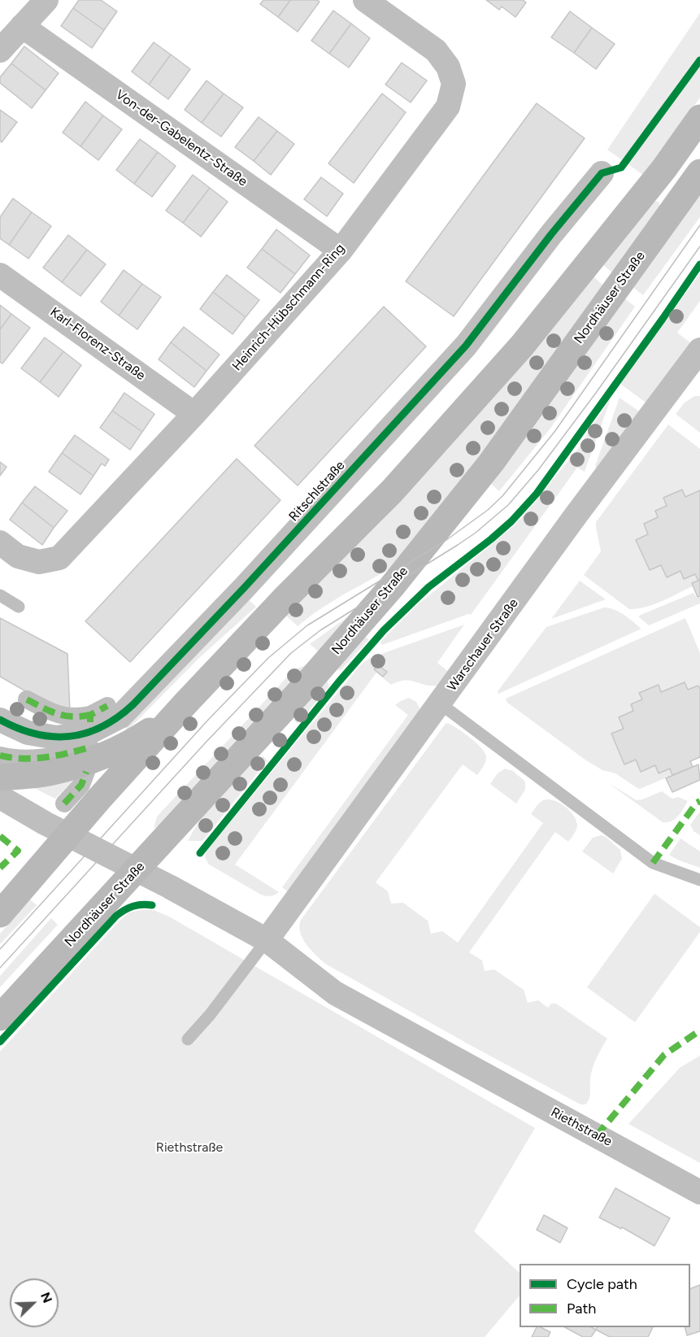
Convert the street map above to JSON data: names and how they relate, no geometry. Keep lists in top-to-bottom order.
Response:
{
  "streets": {
    "main road": ["Nordhäuser Straße"],
    "street": [
      "Von-der-Gabelentz-Straße",
      "Heinrich-Hübschmann-Ring",
      "Karl-Florenz-Straße",
      "Ritschlstraße",
      "Warschauer Straße",
      "Riethstraße"
    ]
  },
  "crossings": [
    ["Von-der-Gabelentz-Straße", "Heinrich-Hübschmann-Ring"],
    ["Nordhäuser Straße", "Riethstraße"],
    ["Heinrich-Hübschmann-Ring", "Karl-Florenz-Straße"],
    ["Warschauer Straße", "Riethstraße"]
  ],
  "parks": ["Riethstraße"],
  "legend": ["Cycle path", "Path"],
  "north": "top right"
}
